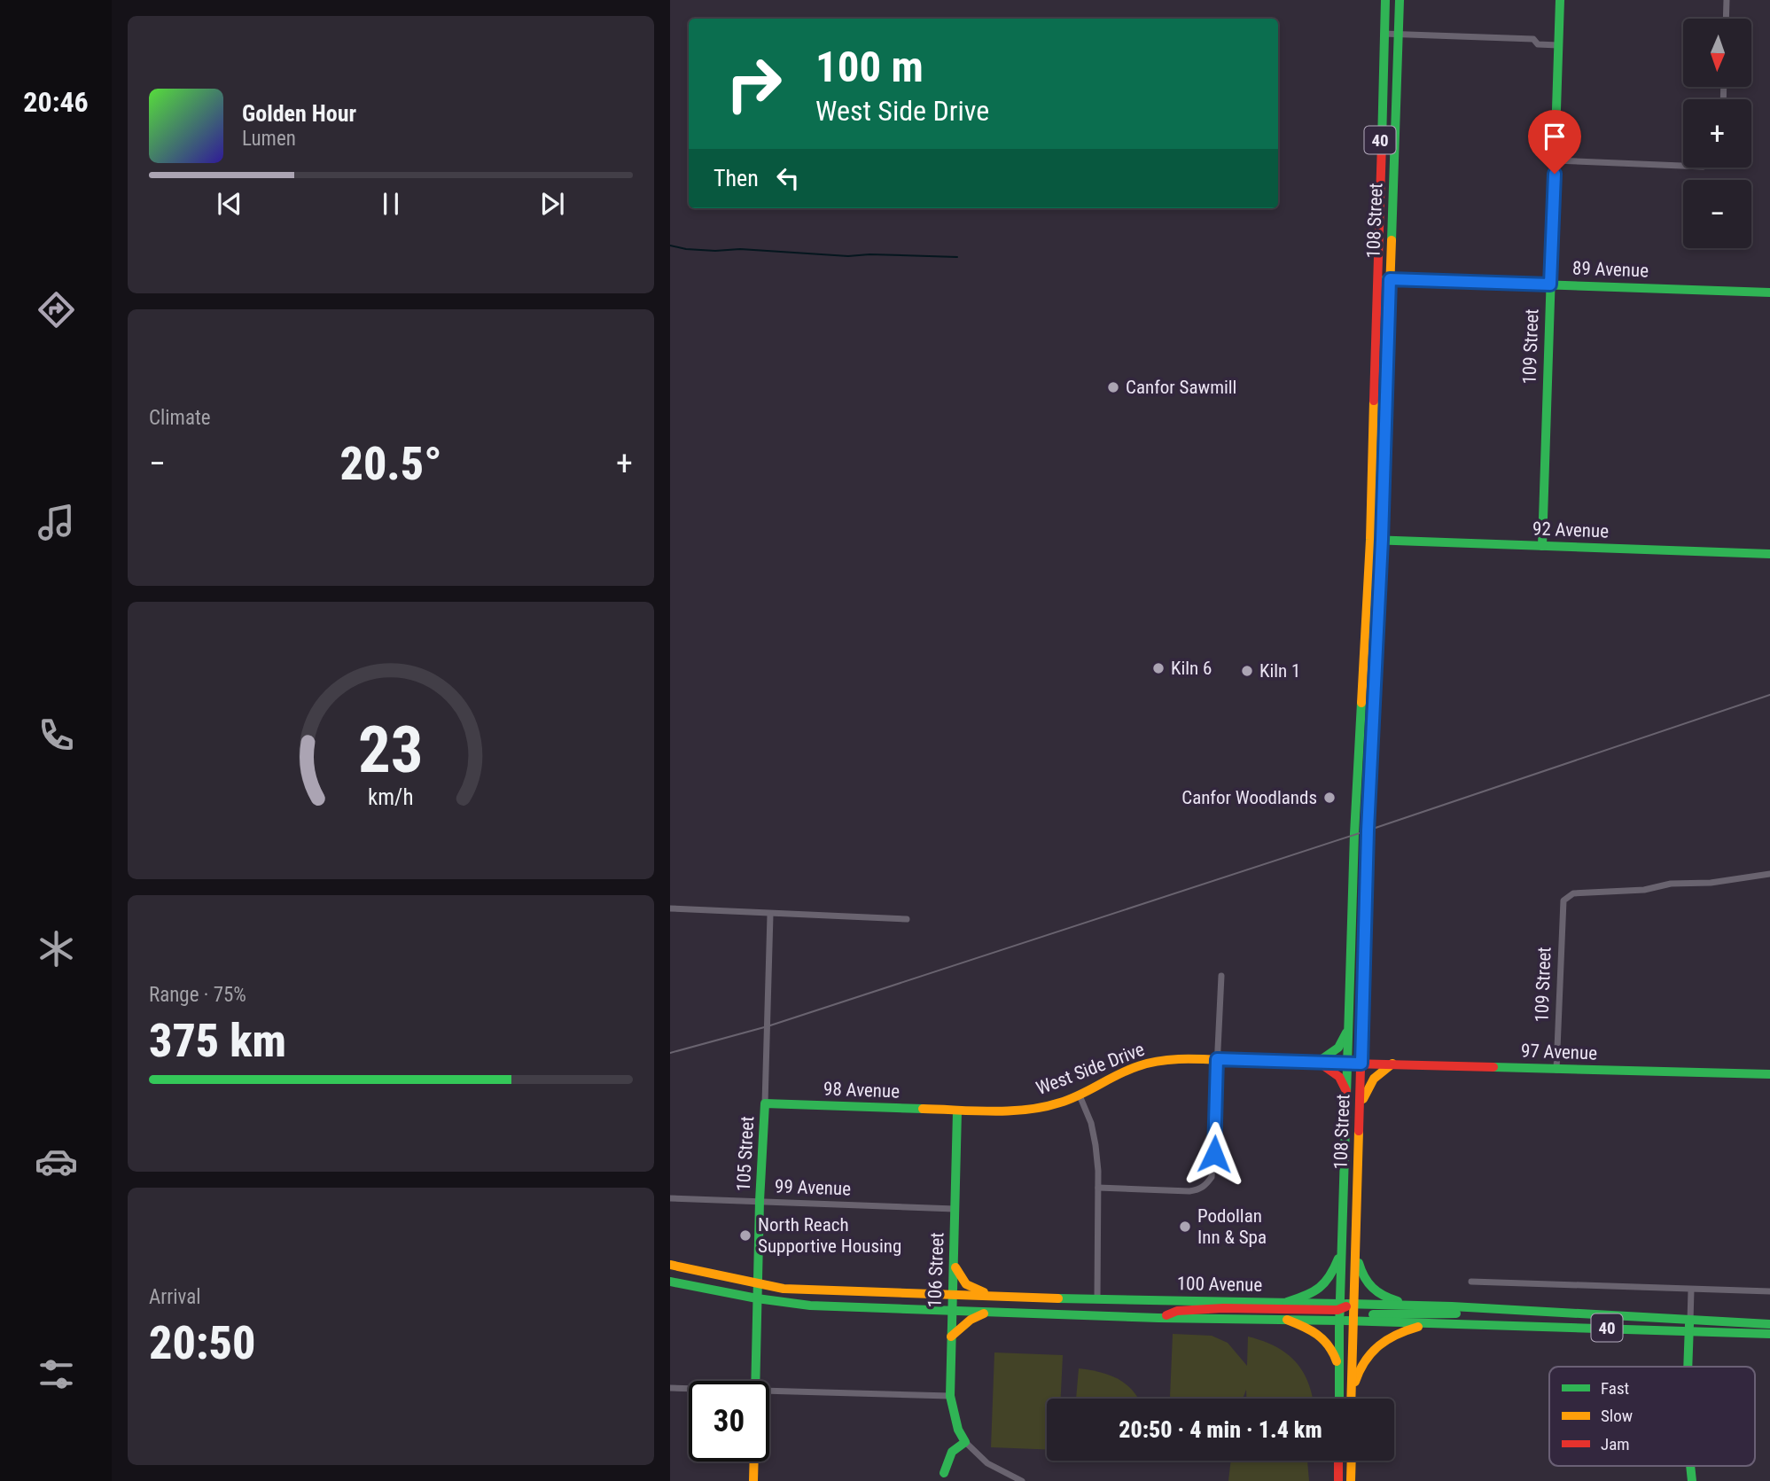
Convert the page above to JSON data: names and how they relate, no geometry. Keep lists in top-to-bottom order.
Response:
{
  "streets": {
    "main road": [
      "40",
      "108 Street",
      "89 Avenue",
      "109 Street",
      "92 Avenue",
      "97 Avenue",
      "West Side Drive",
      "98 Avenue",
      "105 Street",
      "106 Street",
      "100 Avenue"
    ],
    "street": ["99 Avenue"]
  },
  "crossings": [
    ["108 Street", "89 Avenue"],
    ["108 Street", "92 Avenue"],
    ["108 Street", "97 Avenue"],
    ["108 Street", "West Side Drive"],
    ["108 Street", "100 Avenue"],
    ["89 Avenue", "109 Street"],
    ["109 Street", "92 Avenue"],
    ["109 Street", "97 Avenue"],
    ["97 Avenue", "West Side Drive"],
    ["West Side Drive", "98 Avenue"],
    ["West Side Drive", "106 Street"],
    ["98 Avenue", "105 Street"],
    ["98 Avenue", "106 Street"],
    ["105 Street", "99 Avenue"],
    ["105 Street", "100 Avenue"],
    ["99 Avenue", "106 Street"],
    ["106 Street", "100 Avenue"]
  ],
  "places": [
    "Canfor Sawmill",
    "Kiln 6",
    "Kiln 1",
    "Canfor Woodlands",
    "Podollan Inn & Spa",
    "North Reach Supportive Housing"
  ],
  "legend": ["Fast", "Slow", "Jam"],
  "north": "bottom",
  "page": {
    "tabs": "20:46",
    "map_buttons": ["+", "−"],
    "turn": ["100 m", "West Side Drive"],
    "song": ["Golden Hour", "Lumen"],
    "then": "Then",
    "tile": [
      "Climate",
      ["Range · 75%", "375 km"],
      ["Arrival", "20:50"]
    ],
    "heat": ["−", "20.5°", "+"],
    "limit": "30",
    "trip": "20:50 · 4 min · 1.4 km",
    "gauge": ["23", "km/h"]
  }
}
